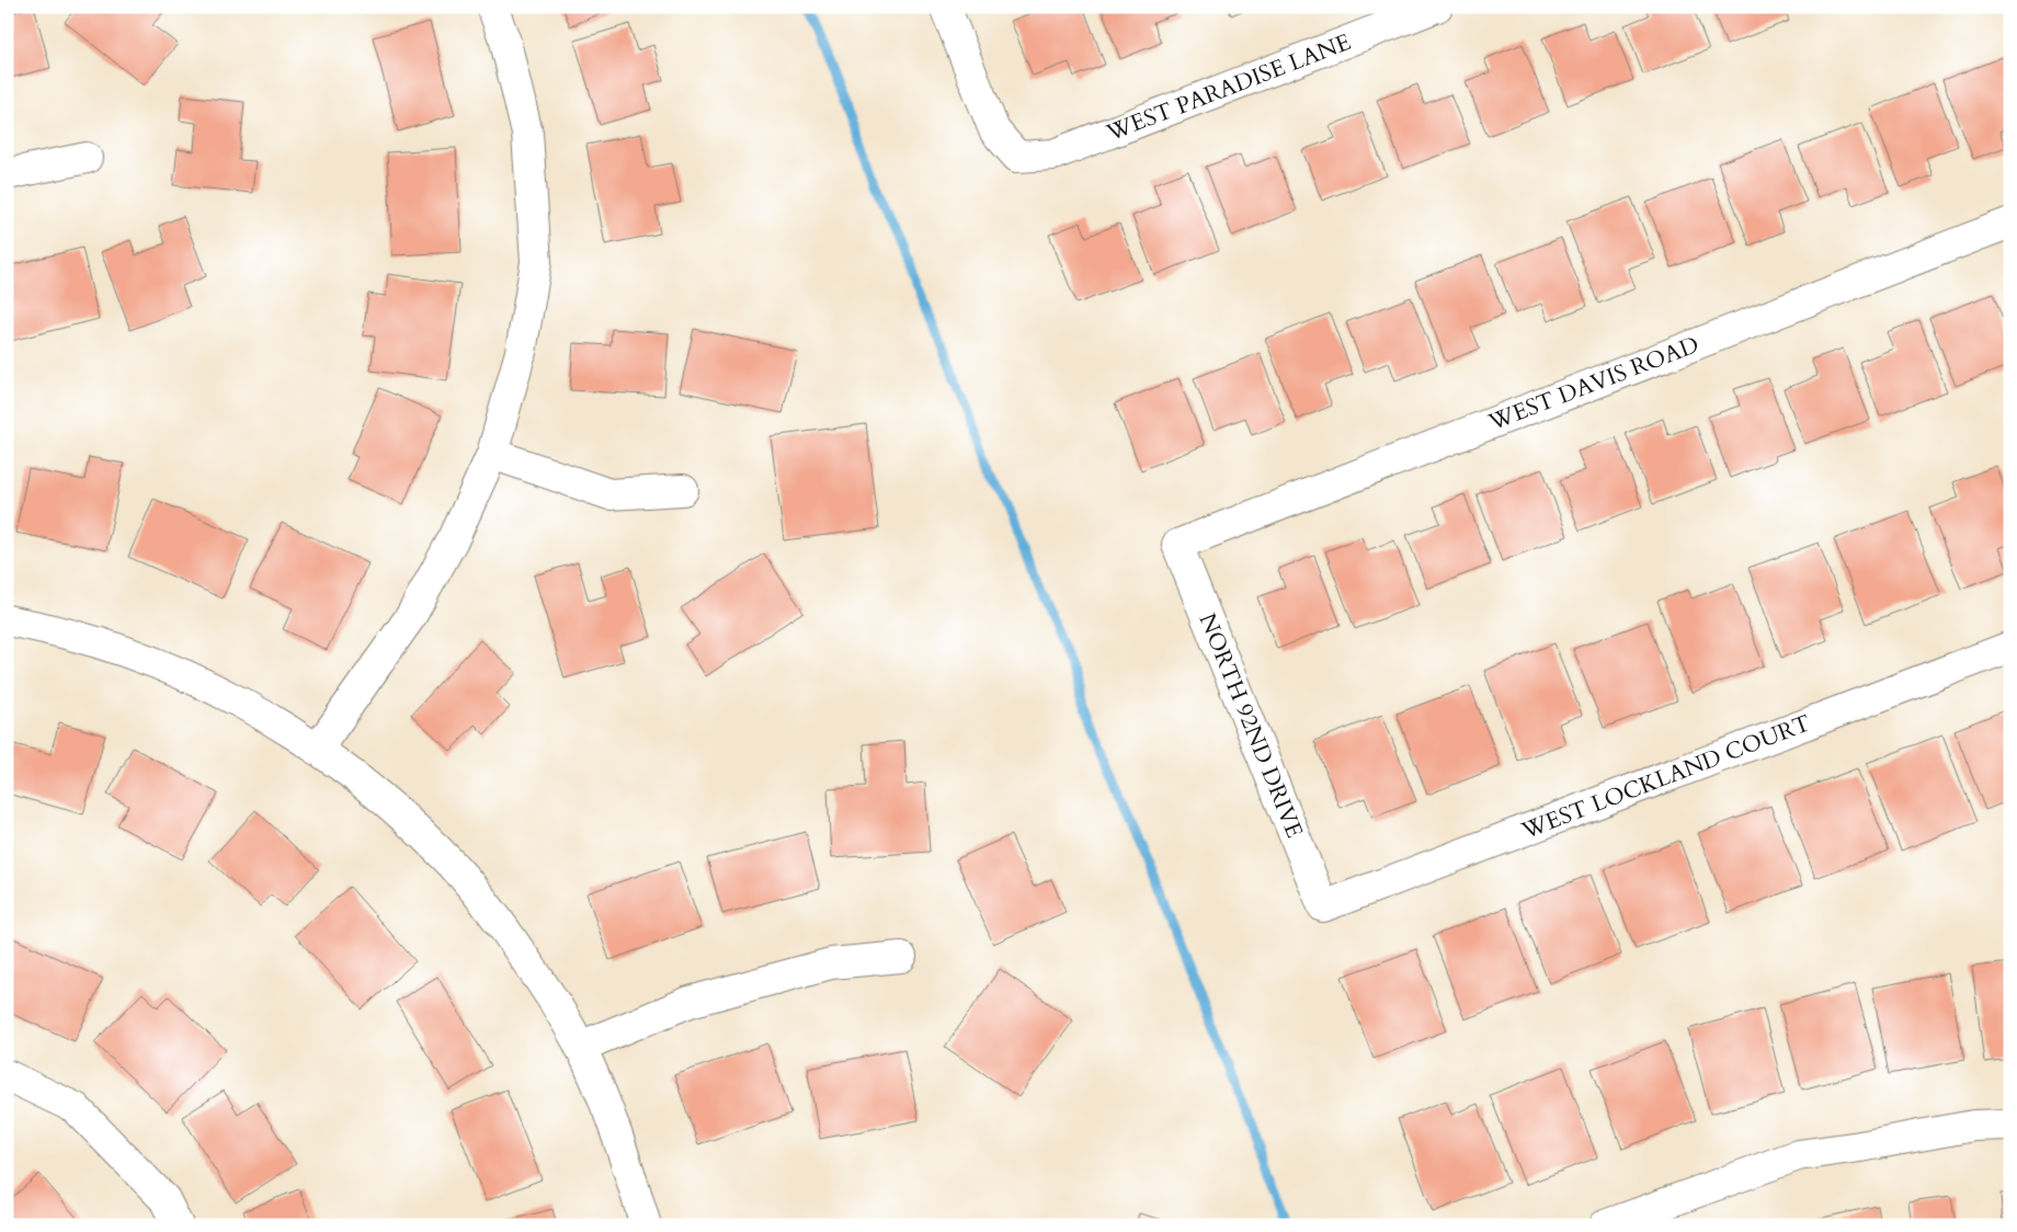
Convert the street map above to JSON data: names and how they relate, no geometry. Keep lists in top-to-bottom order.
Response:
{
  "streets": {
    "street": [
      "WEST PARADISE LANE",
      "WEST DAVIS ROAD",
      "NORTH 92ND DRIVE",
      "WEST LOCKLAND COURT"
    ]
  },
  "crossings": [
    ["WEST DAVIS ROAD", "NORTH 92ND DRIVE"],
    ["NORTH 92ND DRIVE", "WEST LOCKLAND COURT"]
  ]
}
